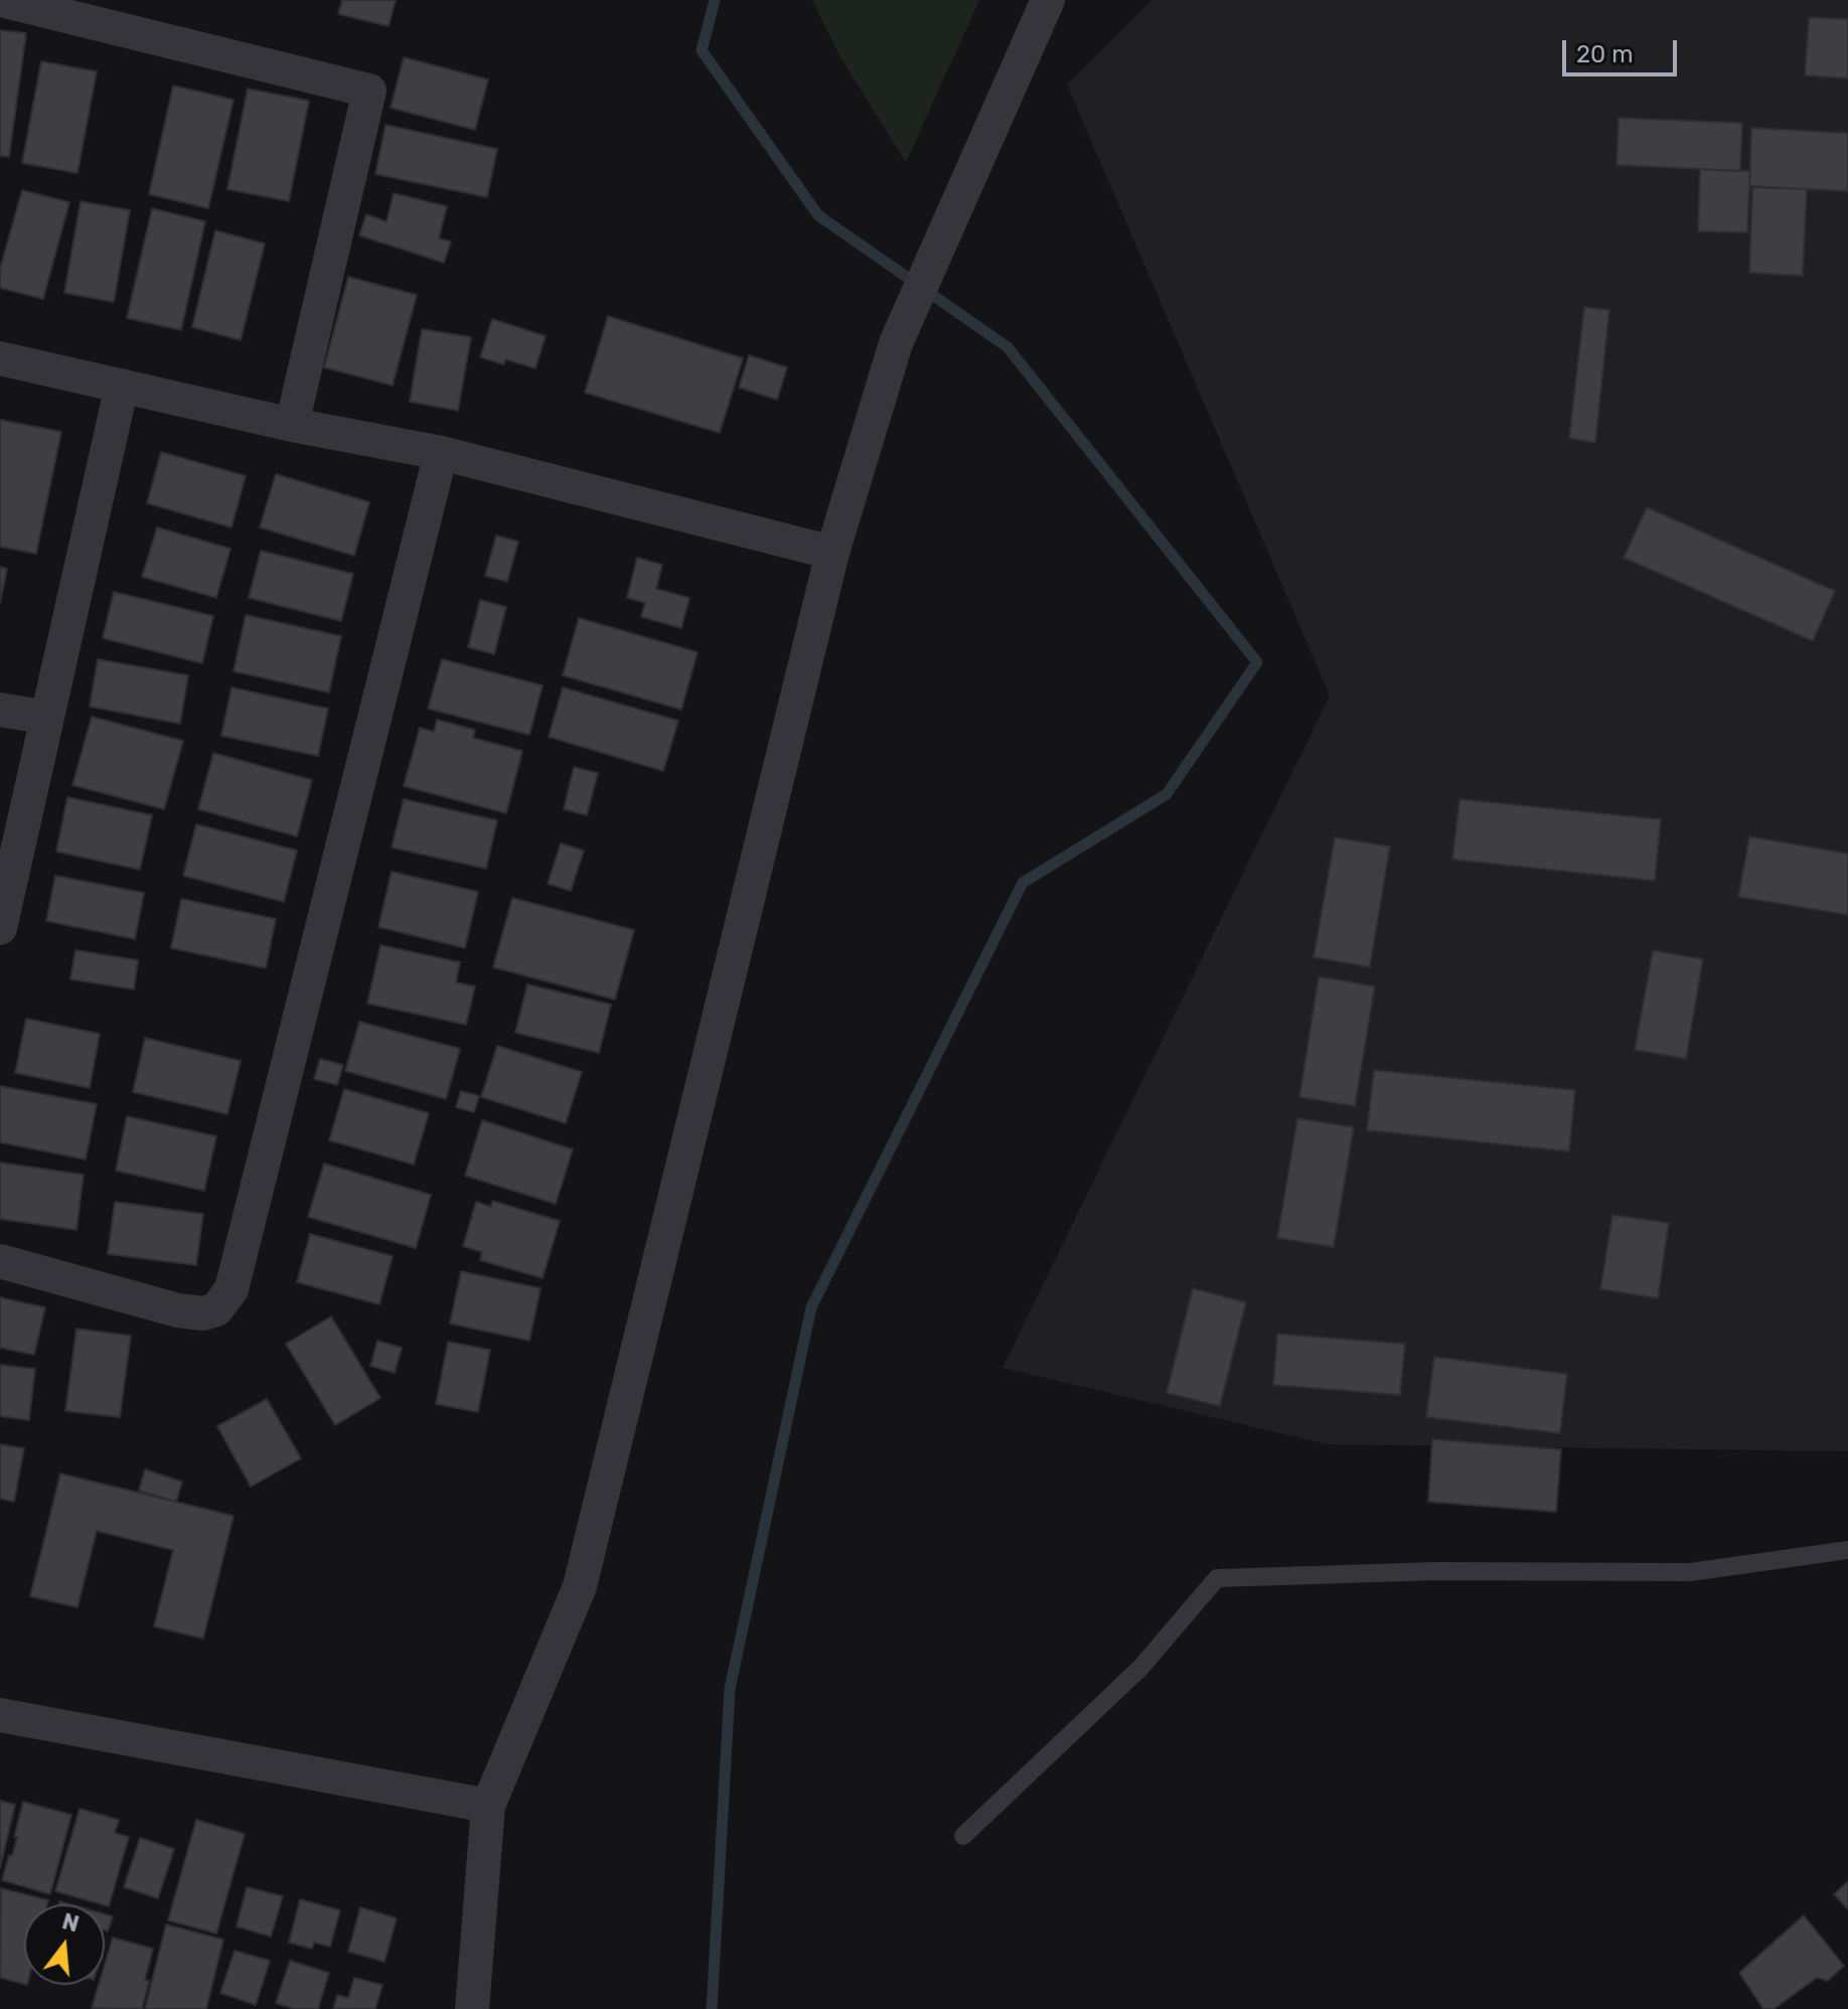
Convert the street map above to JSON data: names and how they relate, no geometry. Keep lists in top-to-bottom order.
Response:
{
  "scale_bar": "20 m",
  "north": "top"
}
